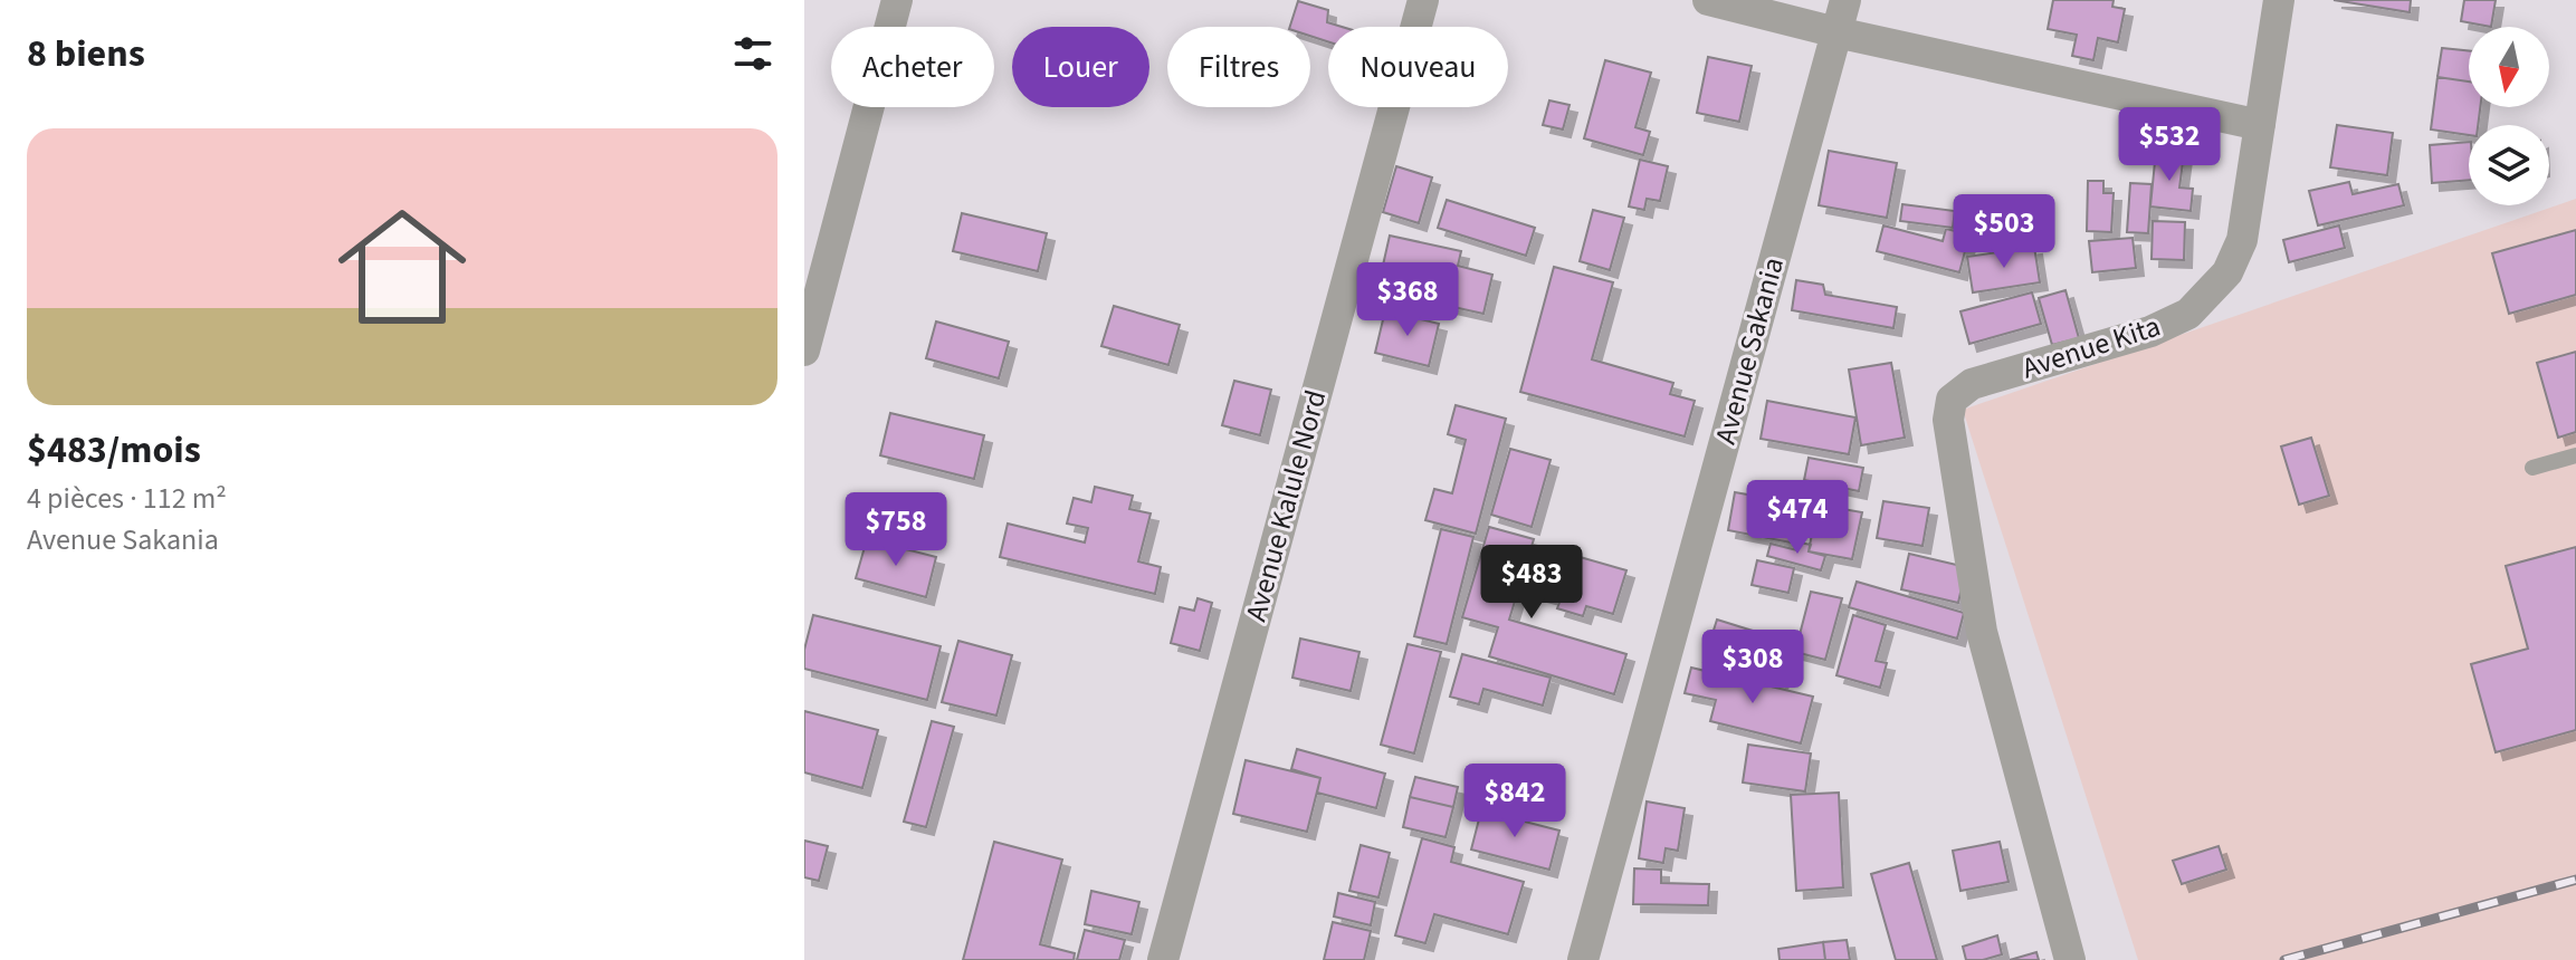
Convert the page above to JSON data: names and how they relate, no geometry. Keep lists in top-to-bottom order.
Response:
{
  "streets": {
    "street": ["Avenue Kita", "Avenue Sakania", "Avenue Kalule Nord"]
  },
  "north": "bottom",
  "page": {
    "heading": "8 biens",
    "chip": [
      "Acheter",
      "Louer",
      "Filtres",
      "Nouveau"
    ],
    "list": [
      {
        "name": "$483/mois",
        "note": "4 pièces · 112 m² · Avenue Sakania"
      }
    ],
    "price": [
      "$532",
      "$503",
      "$368",
      "$474",
      "$758",
      "$483",
      "$308",
      "$842"
    ]
  }
}
